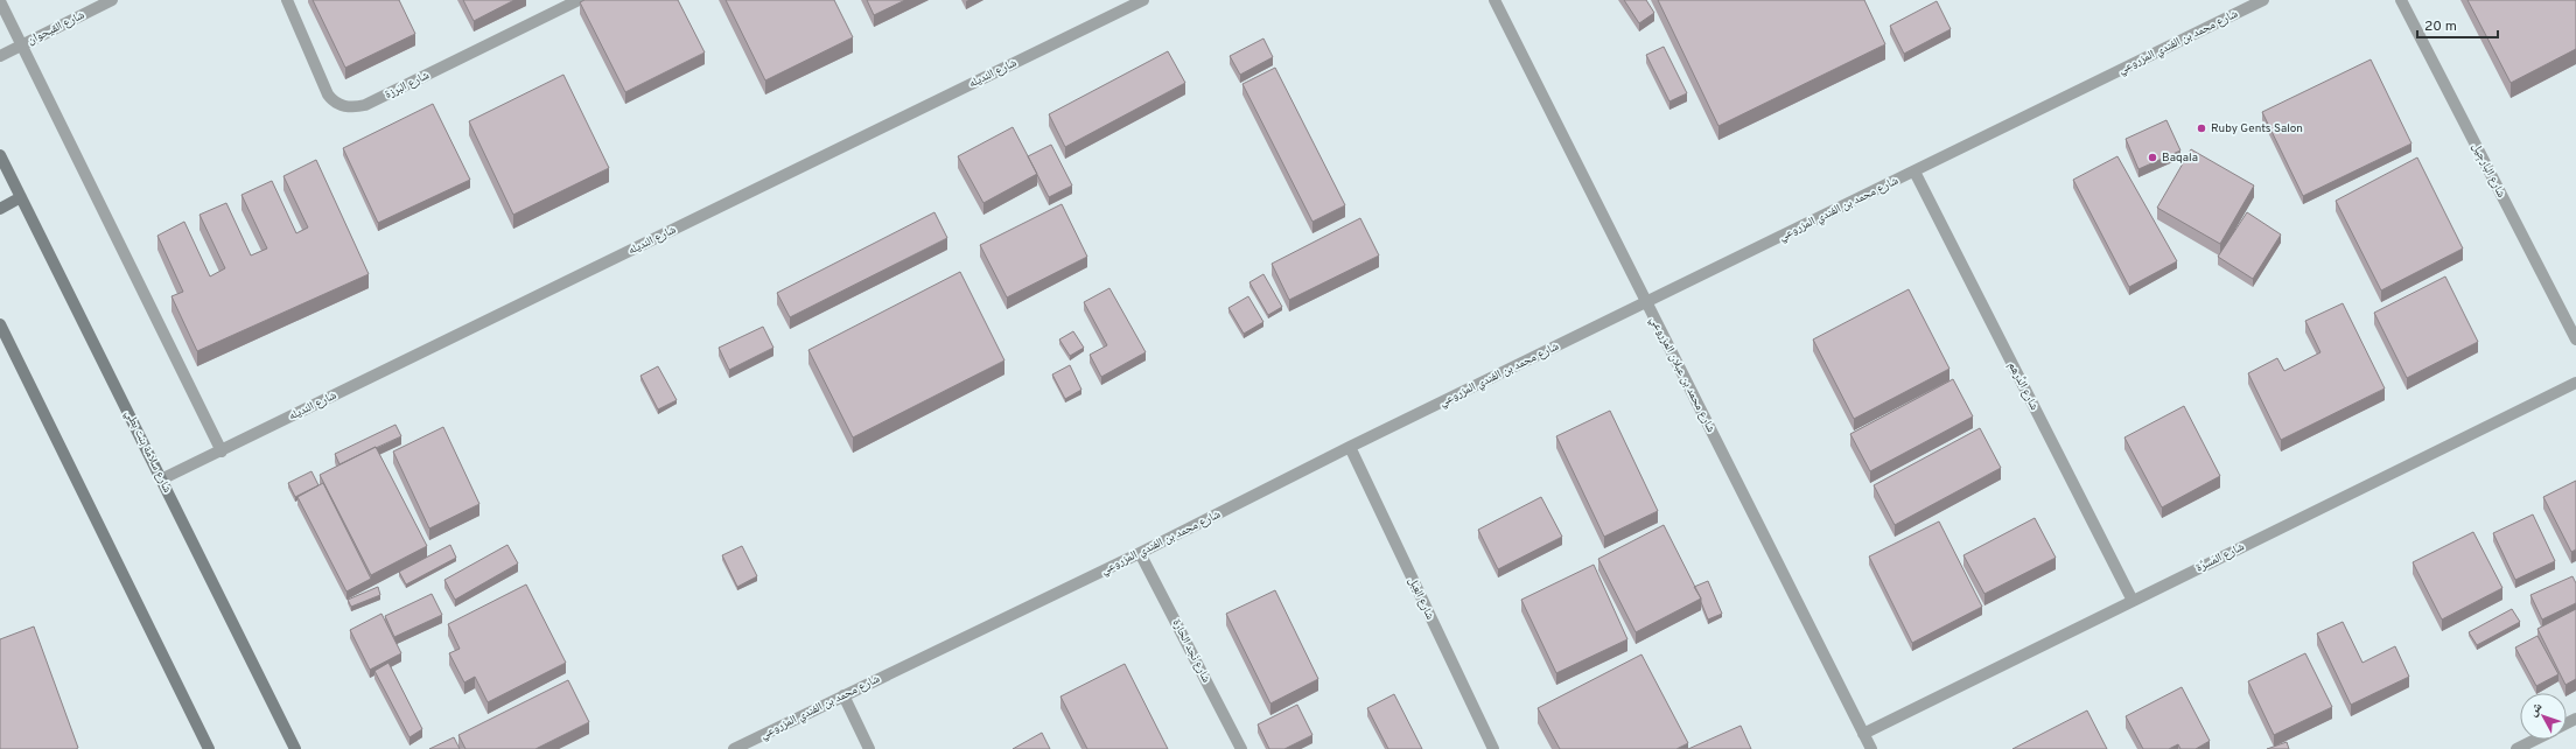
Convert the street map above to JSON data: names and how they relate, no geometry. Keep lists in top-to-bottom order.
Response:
{
  "streets": {
    "main road": ["شارع سلامة بنت بطي"],
    "street": [
      "شارع القيحوان",
      "شارع محمد بن الفندي المزروعي",
      "شارع النديله",
      "شارع البَرزة",
      "شارع البارجِيل",
      "شارع محمد بن عبلان المزروعي",
      "شارع الدِّرهم",
      "شارع المَسرَّة",
      "شارع العِبَل",
      "شارع نَجد الحارة"
    ]
  },
  "crossings": [
    ["شارع محمد بن الفندي المزروعي", "شارع محمد بن عبلان المزروعي"],
    ["شارع محمد بن الفندي المزروعي", "شارع الدِّرهم"],
    ["شارع محمد بن الفندي المزروعي", "شارع العِبَل"],
    ["شارع محمد بن الفندي المزروعي", "شارع نَجد الحارة"],
    ["شارع النديله", "شارع سلامة بنت بطي"],
    ["شارع محمد بن عبلان المزروعي", "شارع المَسرَّة"],
    ["شارع الدِّرهم", "شارع المَسرَّة"]
  ],
  "places": ["Ruby Gents Salon", "Baqala"],
  "scale_bar": "20 m",
  "north": "top left"
}
